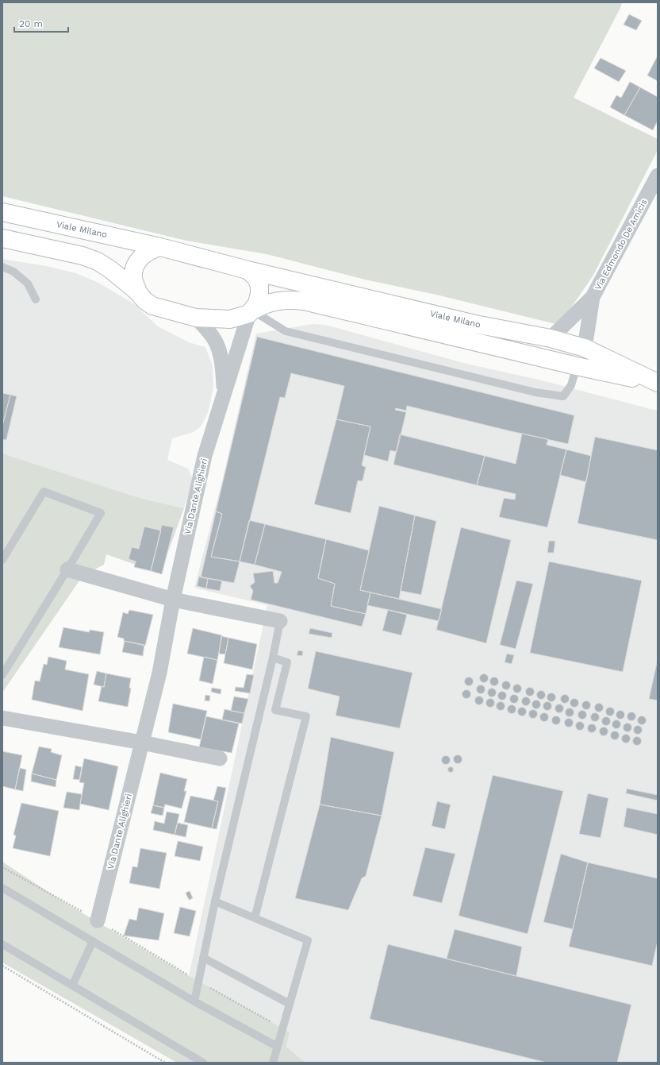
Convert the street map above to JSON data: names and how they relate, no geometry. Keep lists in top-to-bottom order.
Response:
{
  "streets": {
    "main road": ["Viale Milano"],
    "street": ["Via Edmondo De Amicis", "Via Dante Alighieri"]
  },
  "crossings": [
    ["Viale Milano", "Via Edmondo De Amicis"],
    ["Viale Milano", "Via Dante Alighieri"]
  ],
  "scale_bar": "20 m"
}
